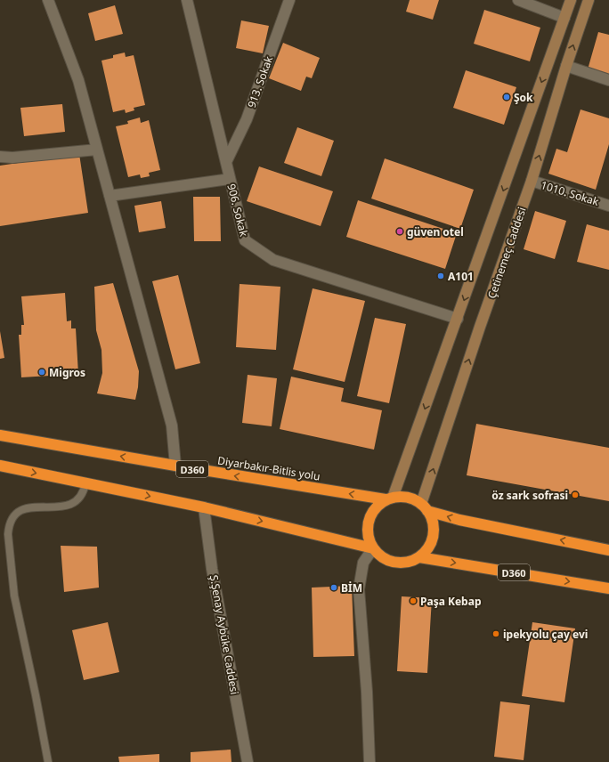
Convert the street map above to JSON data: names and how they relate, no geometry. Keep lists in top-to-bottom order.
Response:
{
  "streets": {
    "highway": ["Diyarbakır-Bitlis yolu", "D360"],
    "main road": ["Çetinemeç Caddesi"],
    "street": [
      "913. Sokak",
      "1010. Sokak",
      "906. Sokak",
      "Ş.Şenay Aybüke Caddesi"
    ]
  },
  "crossings": [
    ["913. Sokak", "906. Sokak"],
    ["1010. Sokak", "Çetinemeç Caddesi"],
    ["Çetinemeç Caddesi", "Diyarbakır-Bitlis yolu"],
    ["Çetinemeç Caddesi", "D360"],
    ["Diyarbakır-Bitlis yolu", "D360"]
  ],
  "places": [
    "Şok",
    "güven otel",
    "A101",
    "Migros",
    "öz sark sofrasi",
    "BİM",
    "Paşa Kebap",
    "ipekyolu çay evi"
  ]
}
